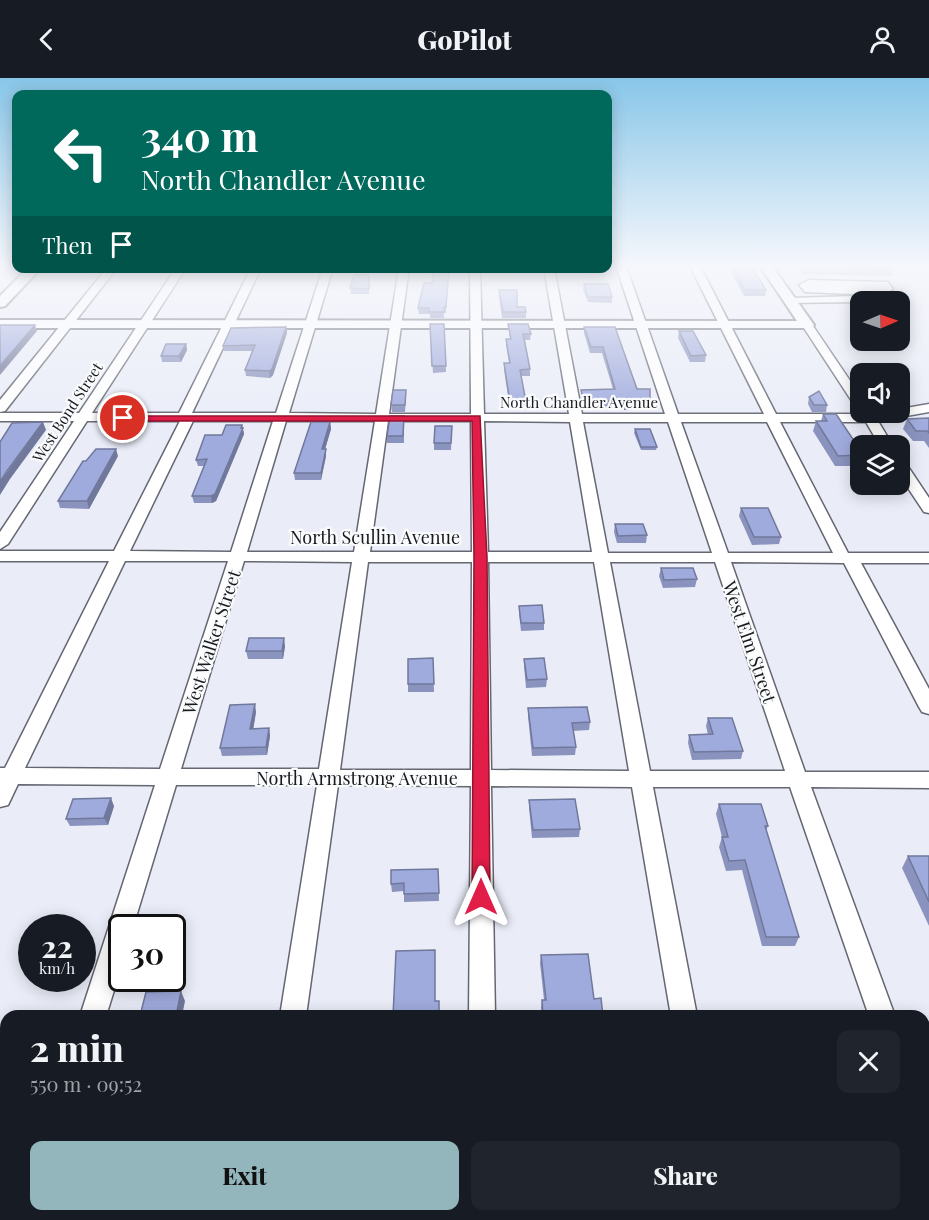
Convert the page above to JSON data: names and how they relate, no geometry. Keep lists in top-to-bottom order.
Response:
{
  "streets": {
    "street": [
      "North Chandler Avenue",
      "West Bond Street",
      "North Scullin Avenue",
      "West Walker Street",
      "West Elm Street",
      "North Armstrong Avenue"
    ]
  },
  "crossings": [
    ["North Chandler Avenue", "West Bond Street"],
    ["North Chandler Avenue", "West Walker Street"],
    ["North Chandler Avenue", "West Elm Street"],
    ["North Scullin Avenue", "West Walker Street"],
    ["North Scullin Avenue", "West Elm Street"],
    ["West Walker Street", "North Armstrong Avenue"],
    ["West Elm Street", "North Armstrong Avenue"]
  ],
  "north": "right",
  "page": {
    "header": "GoPilot",
    "turn": ["340 m", "North Chandler Avenue"],
    "then": "Then",
    "speed": "22 km/h",
    "limit": "30",
    "heading": ["2 min", "550 m · 09:52"],
    "buttons": ["Exit", "Share"]
  }
}
